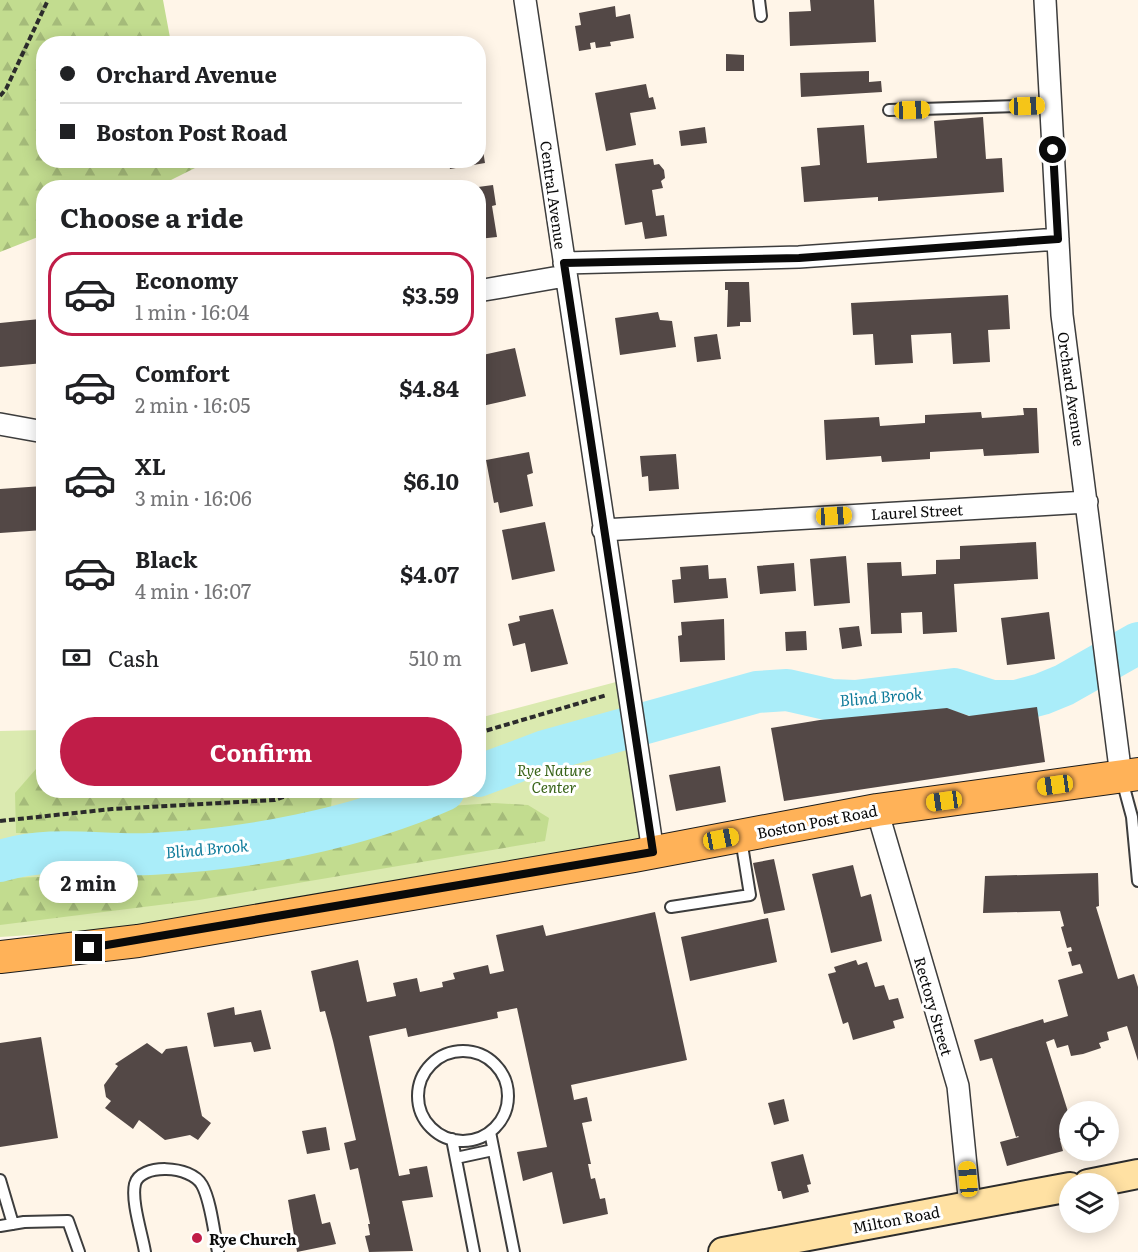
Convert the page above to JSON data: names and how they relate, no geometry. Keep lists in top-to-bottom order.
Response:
{
  "streets": {
    "main road": ["Boston Post Road"],
    "street": [
      "Central Avenue",
      "Orchard Avenue",
      "Laurel Street",
      "Rectory Street",
      "Milton Road"
    ]
  },
  "crossings": [
    ["Central Avenue", "Laurel Street"],
    ["Central Avenue", "Boston Post Road"],
    ["Orchard Avenue", "Laurel Street"],
    ["Orchard Avenue", "Boston Post Road"],
    ["Boston Post Road", "Rectory Street"],
    ["Rectory Street", "Milton Road"]
  ],
  "water": ["Blind Brook"],
  "parks": ["Rye Nature Center"],
  "places": ["Rye Church"],
  "page": {
    "banner": ["Orchard Avenue", "Boston Post Road"],
    "heading": "Choose a ride",
    "list": [
      {
        "name": "Economy",
        "note": "1 min · 16:04",
        "value": "$3.59"
      },
      {
        "name": "Comfort",
        "note": "2 min · 16:05",
        "value": "$4.84"
      },
      {
        "name": "XL",
        "note": "3 min · 16:06",
        "value": "$6.10"
      },
      {
        "name": "Black",
        "note": "4 min · 16:07",
        "value": "$4.07"
      }
    ],
    "pay": ["Cash", "510 m"],
    "buttons": "Confirm",
    "bubble": "2 min"
  }
}
